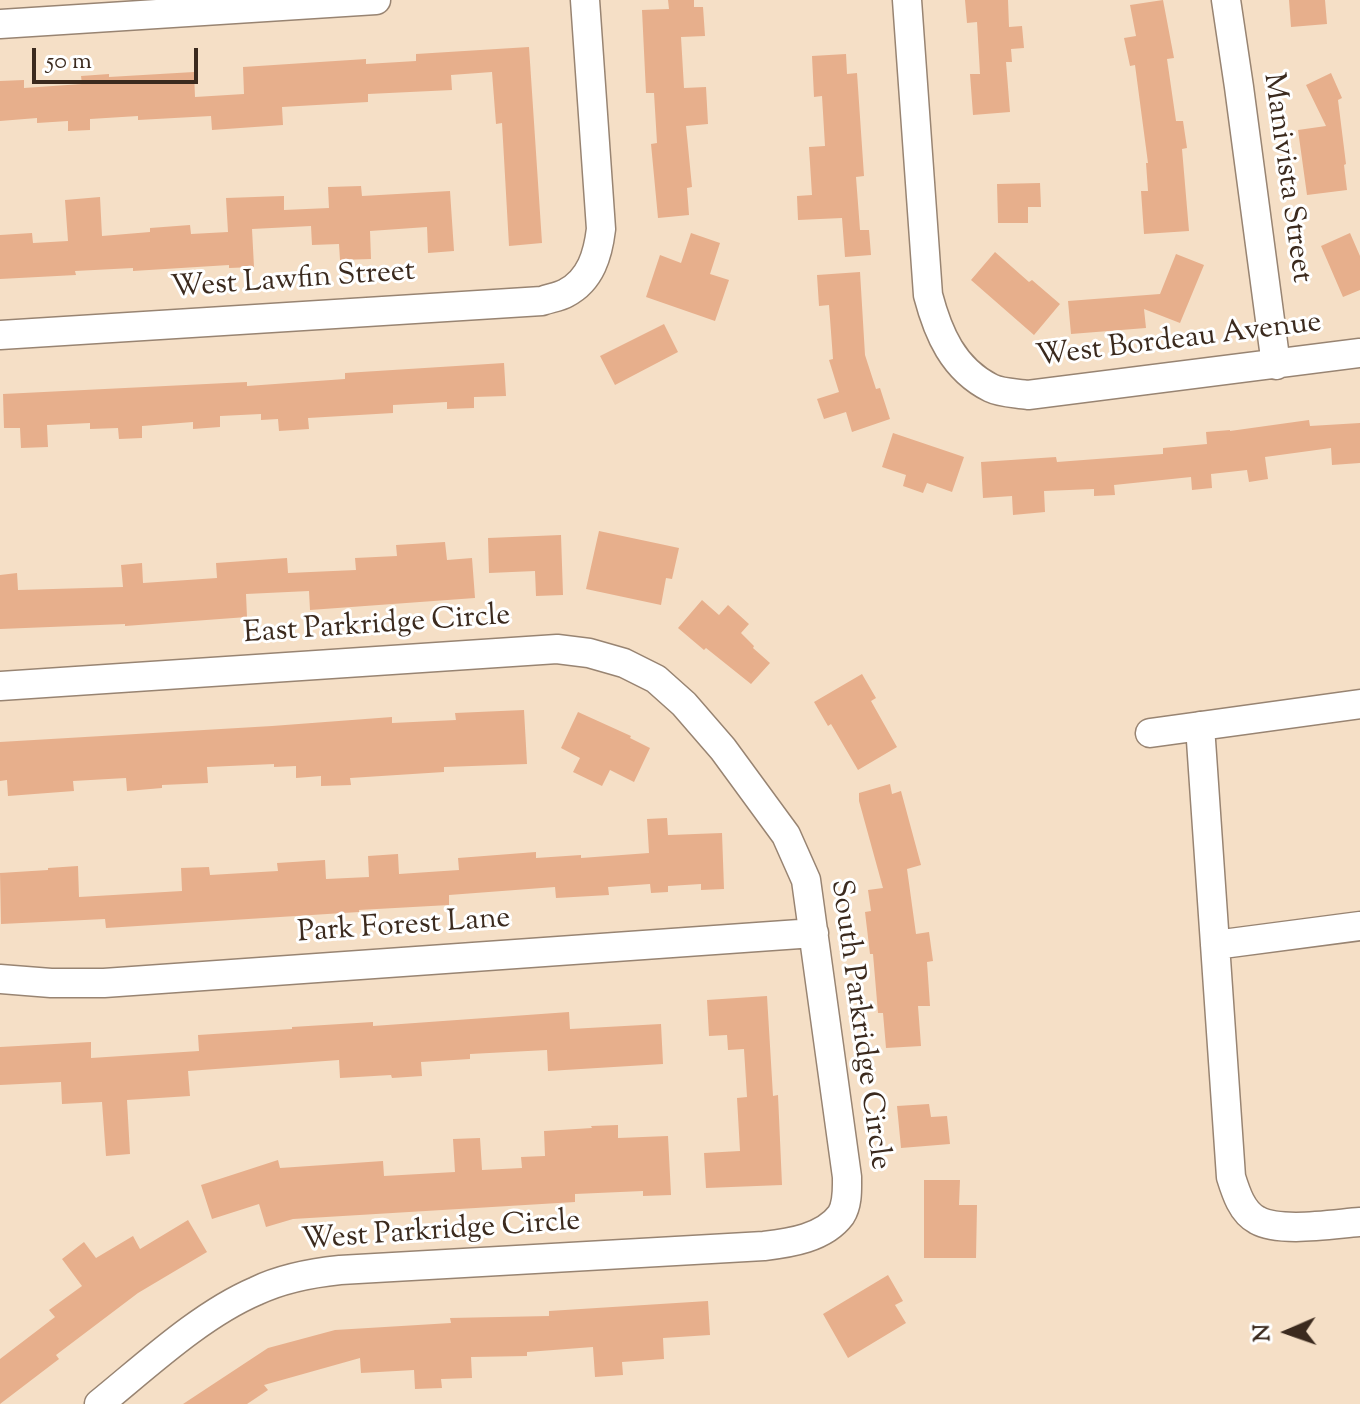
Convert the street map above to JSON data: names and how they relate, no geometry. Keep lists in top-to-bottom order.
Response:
{
  "streets": {
    "street": [
      "Manivista Street",
      "West Lawfin Street",
      "West Bordeau Avenue",
      "East Parkridge Circle",
      "Park Forest Lane",
      "South Parkridge Circle",
      "West Parkridge Circle"
    ]
  },
  "crossings": [
    ["Manivista Street", "West Bordeau Avenue"],
    ["East Parkridge Circle", "South Parkridge Circle"],
    ["Park Forest Lane", "South Parkridge Circle"],
    ["South Parkridge Circle", "West Parkridge Circle"]
  ],
  "scale_bar": "50 m",
  "north": "left"
}
